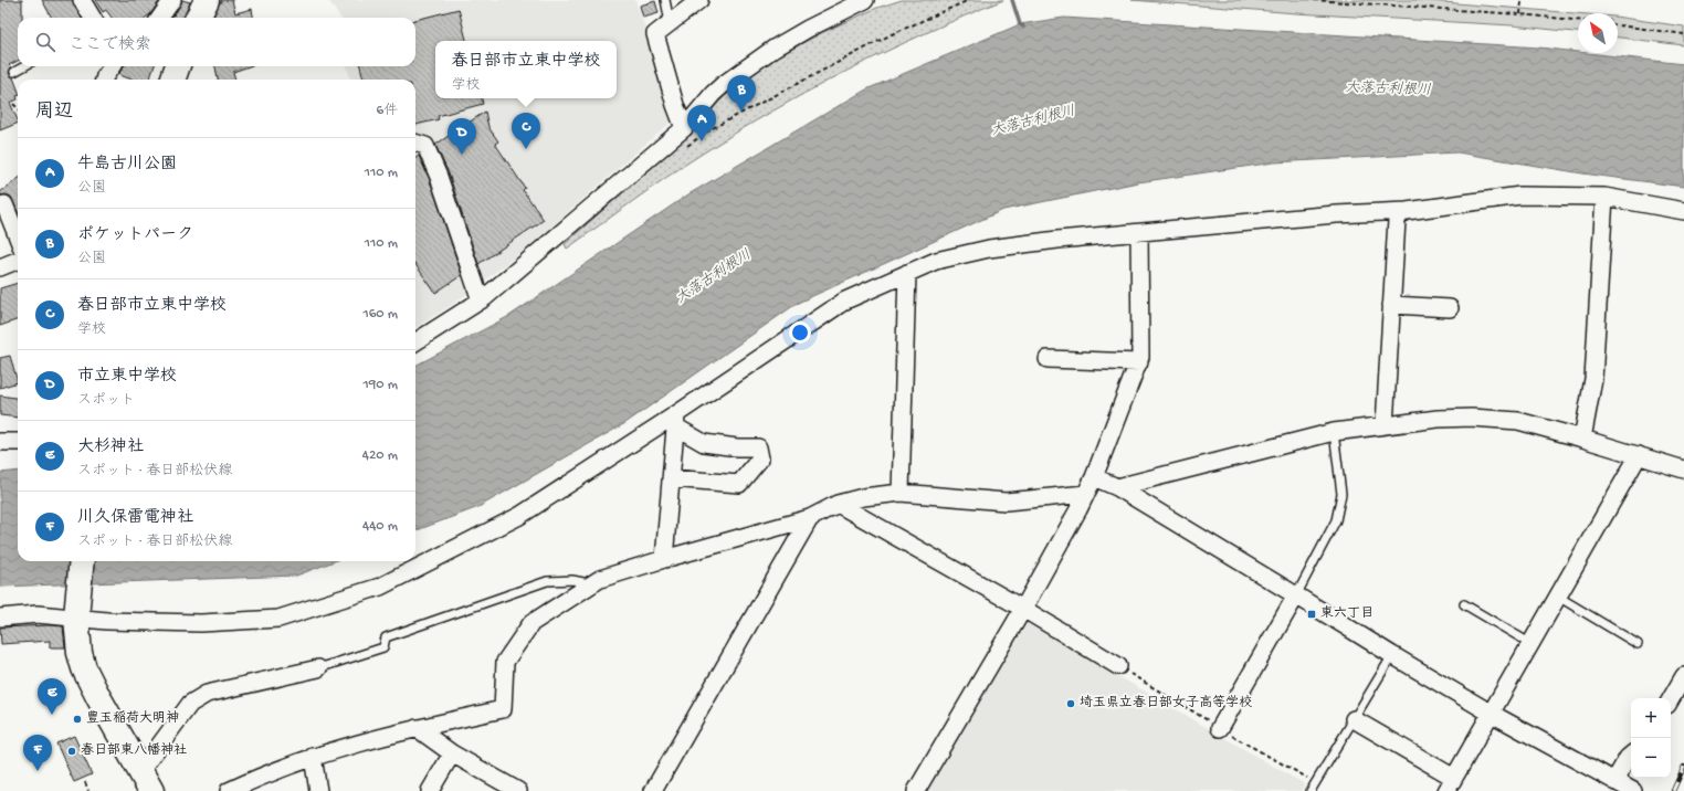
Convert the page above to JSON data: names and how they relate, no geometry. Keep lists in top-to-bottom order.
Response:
{
  "water": ["大落古利根川"],
  "places": {
    "transit": ["東六丁目"],
    "other": ["埼玉県立春日部女子高等学校", "豊玉稲荷大明神", "春日部東八幡神社"]
  },
  "north": "top left",
  "page": {
    "search": "ここで検索",
    "popup": ["春日部市立東中学校", "学校"],
    "pins": [
      "B",
      "A",
      "C",
      "D",
      "E",
      "F"
    ],
    "heading": ["周辺", "6件"],
    "list": [
      {
        "mark": "A",
        "name": "牛島古川公園",
        "note": "公園",
        "value": "110 m"
      },
      {
        "mark": "B",
        "name": "ポケットパーク",
        "note": "公園",
        "value": "110 m"
      },
      {
        "mark": "C",
        "name": "春日部市立東中学校",
        "note": "学校",
        "value": "160 m"
      },
      {
        "mark": "D",
        "name": "市立東中学校",
        "note": "スポット",
        "value": "190 m"
      },
      {
        "mark": "E",
        "name": "大杉神社",
        "note": "スポット · 春日部松伏線",
        "value": "420 m"
      },
      {
        "mark": "F",
        "name": "川久保雷電神社",
        "note": "スポット · 春日部松伏線",
        "value": "440 m"
      }
    ],
    "map_buttons": ["+", "−"]
  }
}
